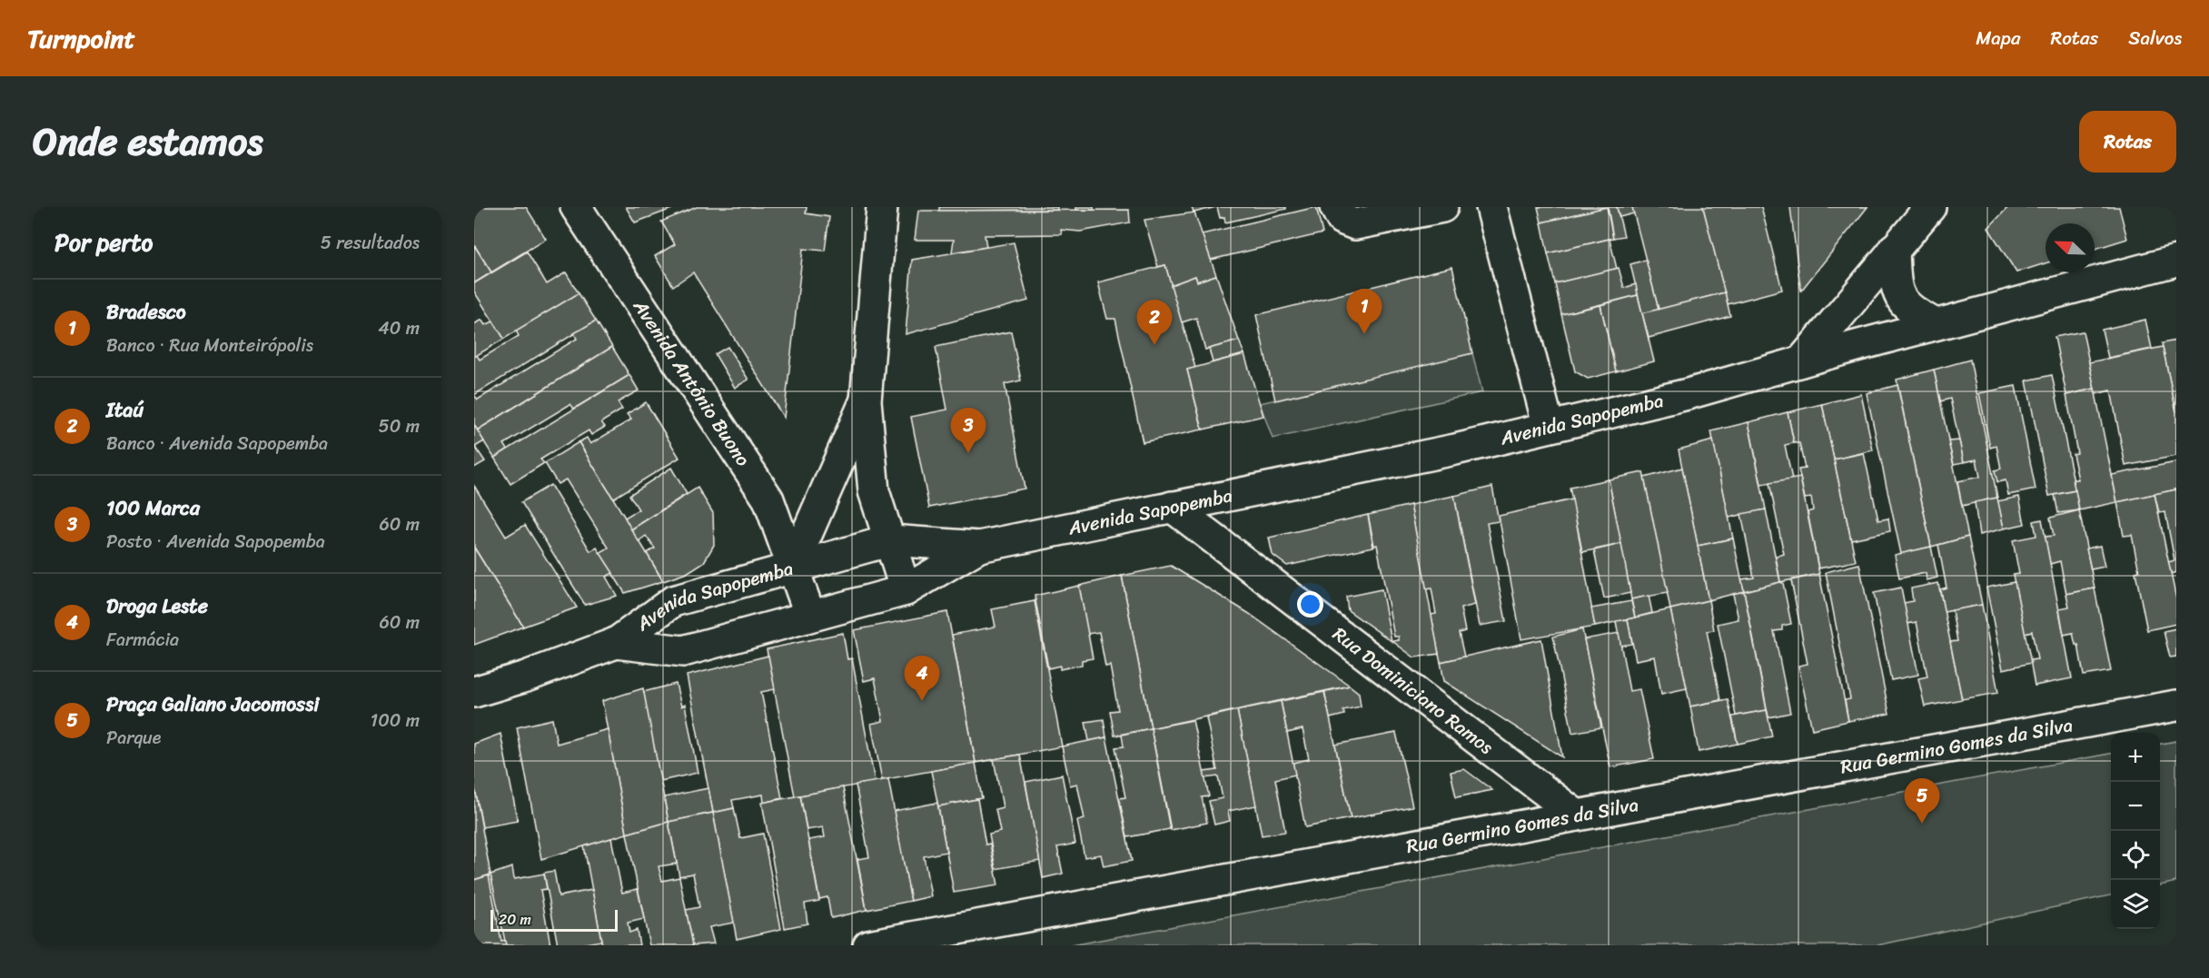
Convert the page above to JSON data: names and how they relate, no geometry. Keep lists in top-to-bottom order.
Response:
{
  "streets": {
    "street": [
      "Avenida Antônio Buono",
      "Avenida Sapopemba",
      "Rua Dominiciano Ramos",
      "Rua Germino Gomes da Silva"
    ]
  },
  "crossings": [
    ["Avenida Antônio Buono", "Avenida Sapopemba"],
    ["Avenida Sapopemba", "Rua Dominiciano Ramos"],
    ["Rua Dominiciano Ramos", "Rua Germino Gomes da Silva"]
  ],
  "scale_bar": "20 m",
  "north": "top left",
  "page": {
    "header": "Turnpoint",
    "nav": ["Mapa", "Rotas", "Salvos"],
    "title": "Onde estamos",
    "buttons": "Rotas",
    "heading": ["Por perto", "5 resultados"],
    "list": [
      {
        "mark": "1",
        "name": "Bradesco",
        "note": "Banco · Rua Monteirópolis",
        "value": "40 m"
      },
      {
        "mark": "2",
        "name": "Itaú",
        "note": "Banco · Avenida Sapopemba",
        "value": "50 m"
      },
      {
        "mark": "3",
        "name": "100 Marca",
        "note": "Posto · Avenida Sapopemba",
        "value": "60 m"
      },
      {
        "mark": "4",
        "name": "Droga Leste",
        "note": "Farmácia",
        "value": "60 m"
      },
      {
        "mark": "5",
        "name": "Praça Galiano Jacomossi",
        "note": "Parque",
        "value": "100 m"
      }
    ],
    "pins": [
      "1",
      "2",
      "3",
      "4",
      "5"
    ],
    "map_buttons": ["+", "−"],
    "scale": "20 m"
  }
}
